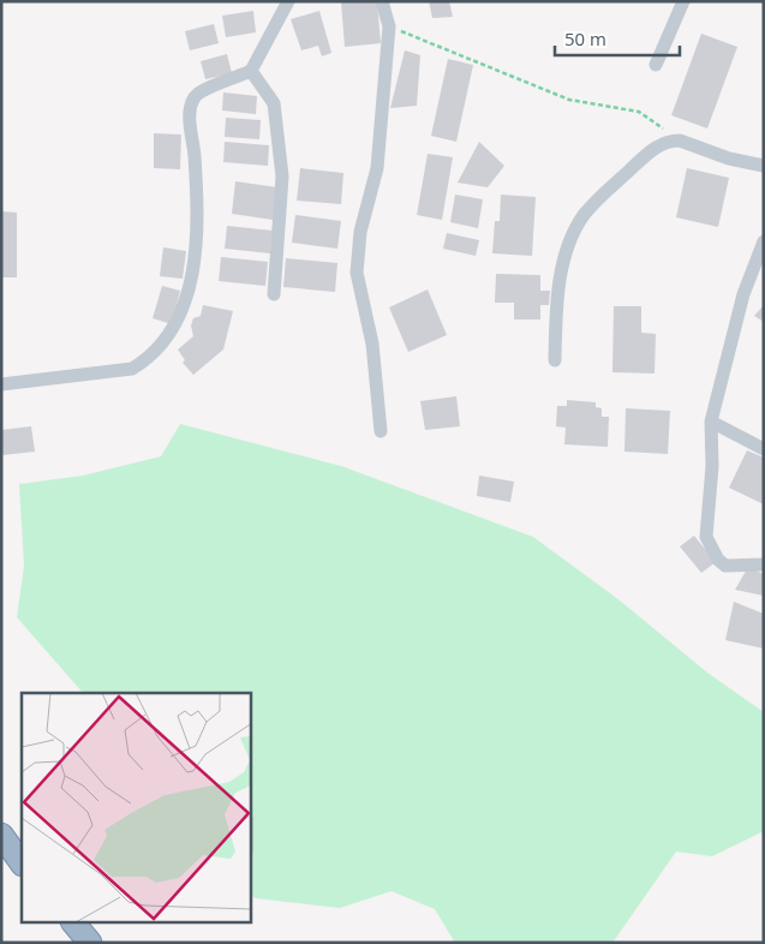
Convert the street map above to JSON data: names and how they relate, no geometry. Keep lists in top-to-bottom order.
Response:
{
  "scale_bar": "50 m"
}
